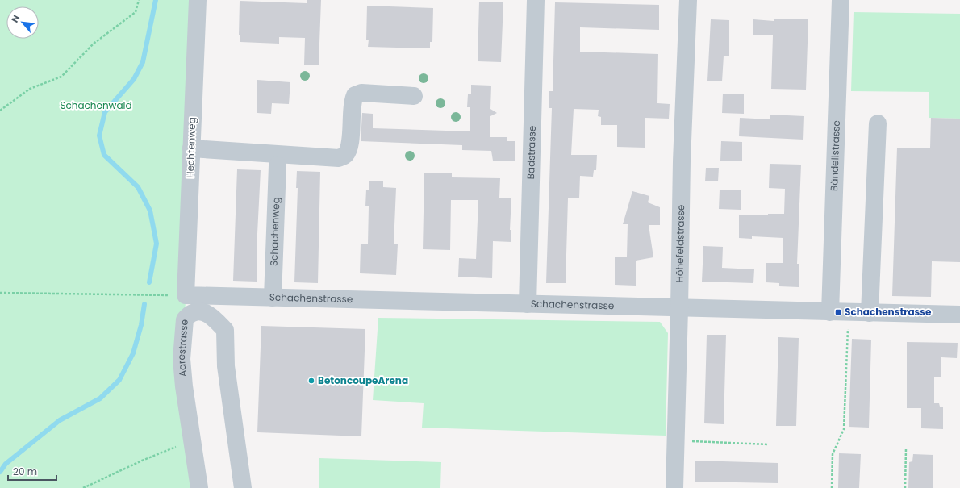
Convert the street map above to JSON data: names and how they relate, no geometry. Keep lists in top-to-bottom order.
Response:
{
  "streets": {
    "street": [
      "Hechtenweg",
      "Badstrasse",
      "Bändelistrasse",
      "Schachenweg",
      "Höhefeldstrasse",
      "Schachenstrasse",
      "Aarestrasse"
    ]
  },
  "crossings": [
    ["Hechtenweg", "Schachenstrasse"],
    ["Badstrasse", "Schachenstrasse"],
    ["Bändelistrasse", "Schachenstrasse"],
    ["Schachenweg", "Schachenstrasse"],
    ["Höhefeldstrasse", "Schachenstrasse"]
  ],
  "parks": ["Schachenwald"],
  "places": {
    "transit": ["Schachenstrasse"],
    "other": ["BetoncoupeArena"]
  },
  "scale_bar": "20 m",
  "north": "top left"
}
